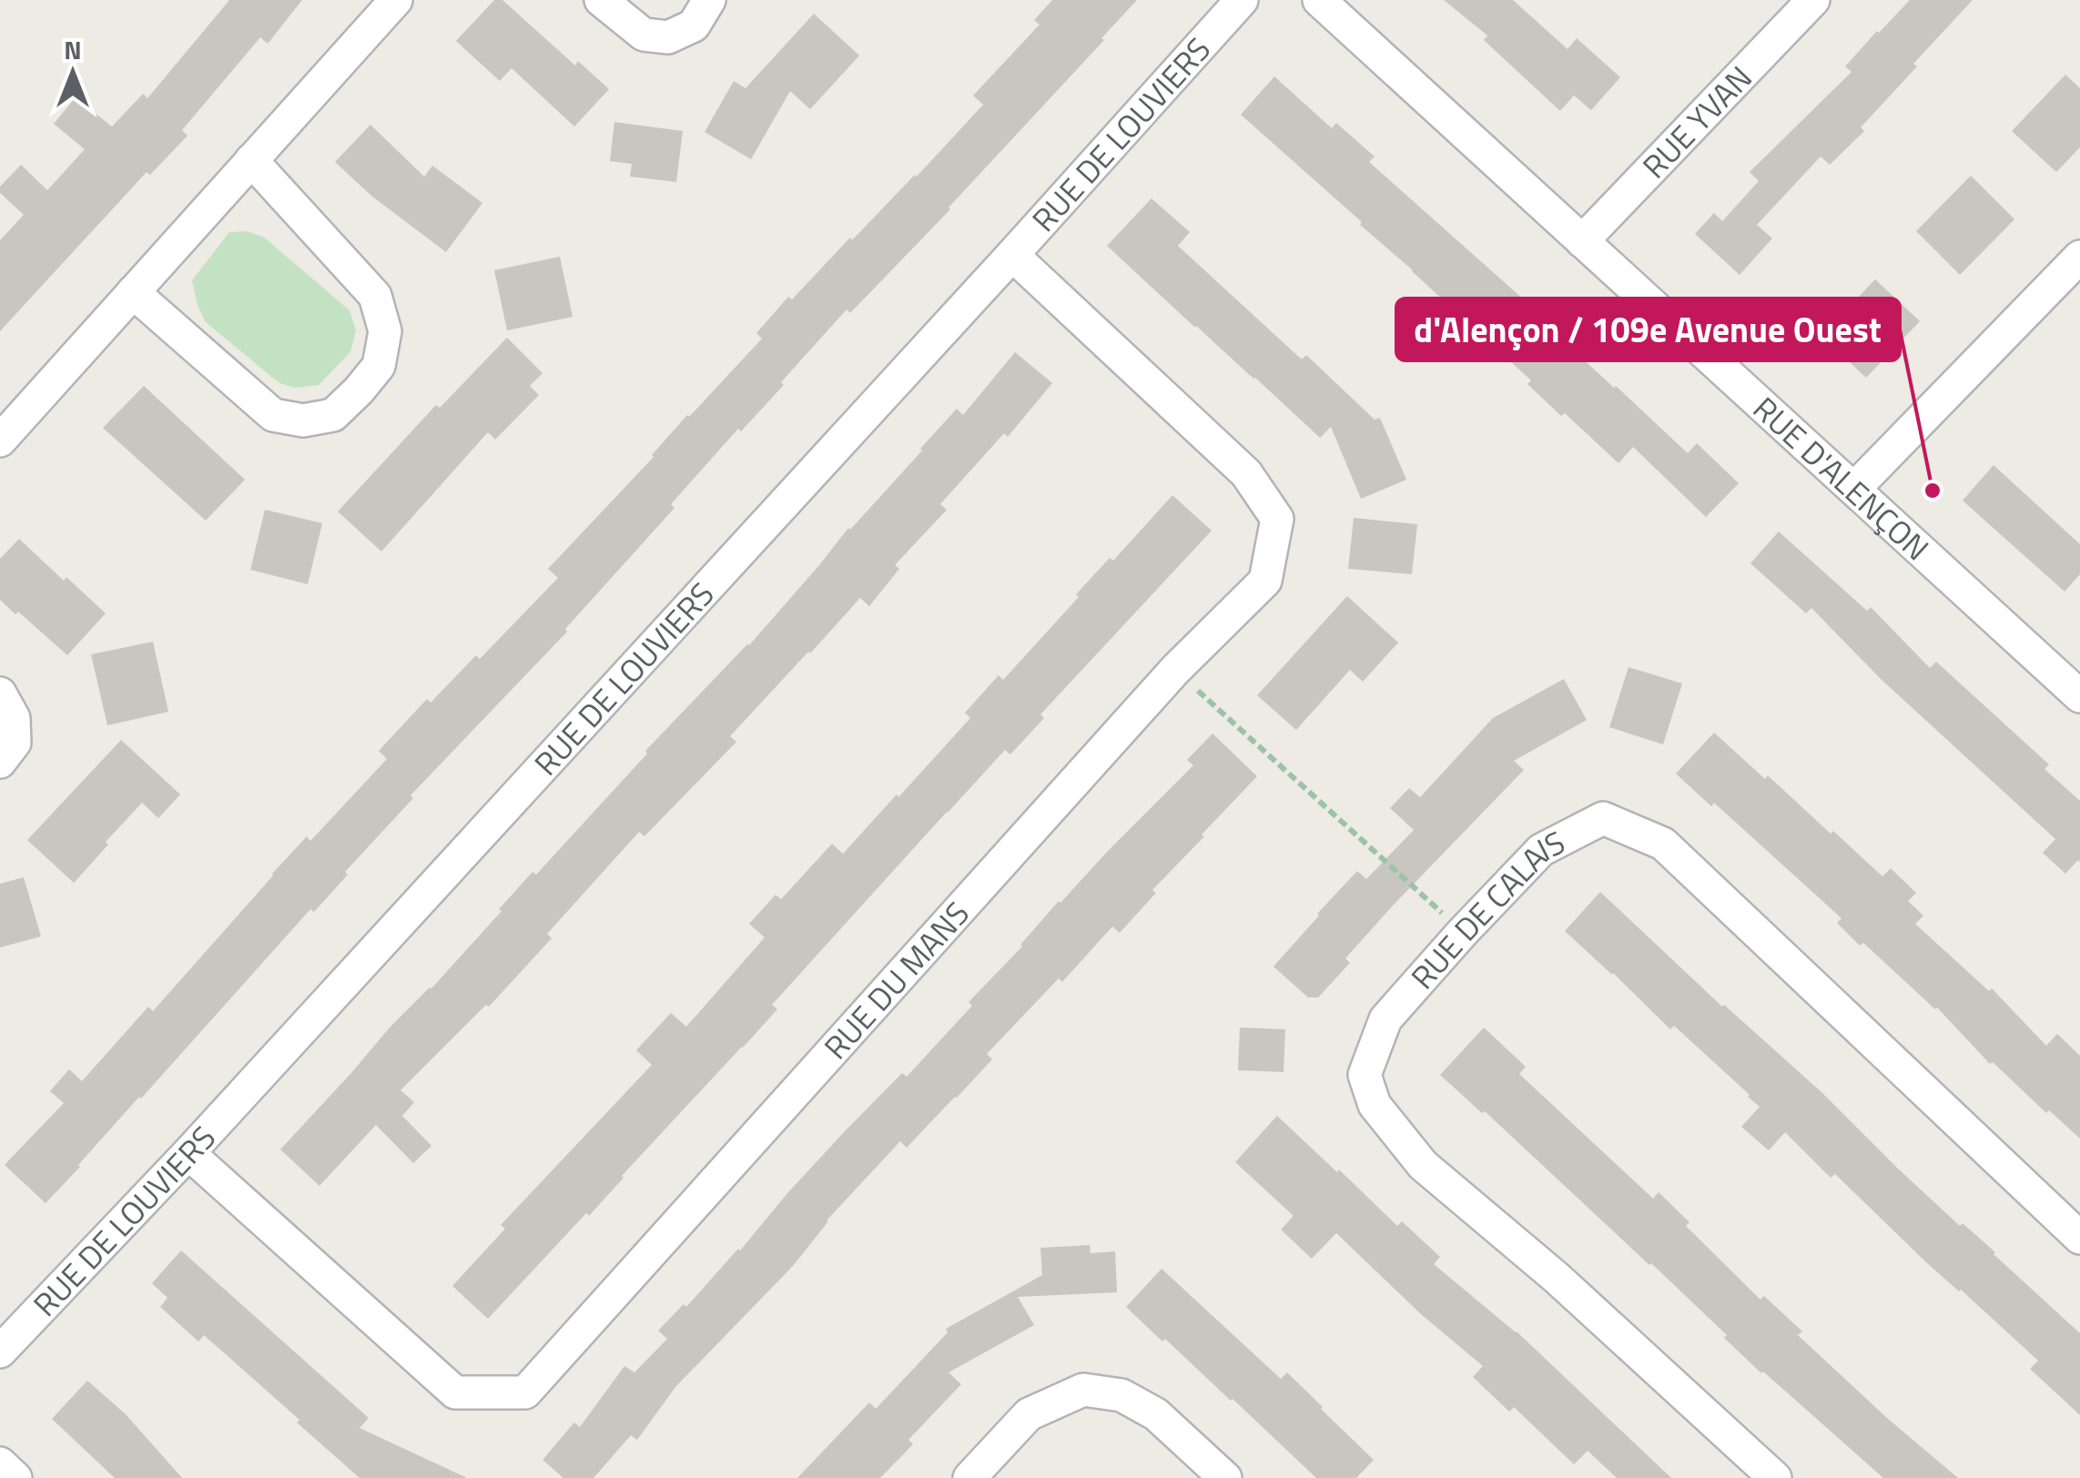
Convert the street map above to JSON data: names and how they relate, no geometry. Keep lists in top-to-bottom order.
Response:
{
  "streets": {
    "street": [
      "RUE YVAN",
      "RUE DE LOUVIERS",
      "RUE D'ALENÇON",
      "RUE DE CALAIS",
      "RUE DU MANS"
    ]
  },
  "crossings": [
    ["RUE YVAN", "RUE D'ALENÇON"],
    ["RUE DE LOUVIERS", "RUE DU MANS"]
  ],
  "places": ["d'Alençon / 109e Avenue Ouest"],
  "north": "top"
}
